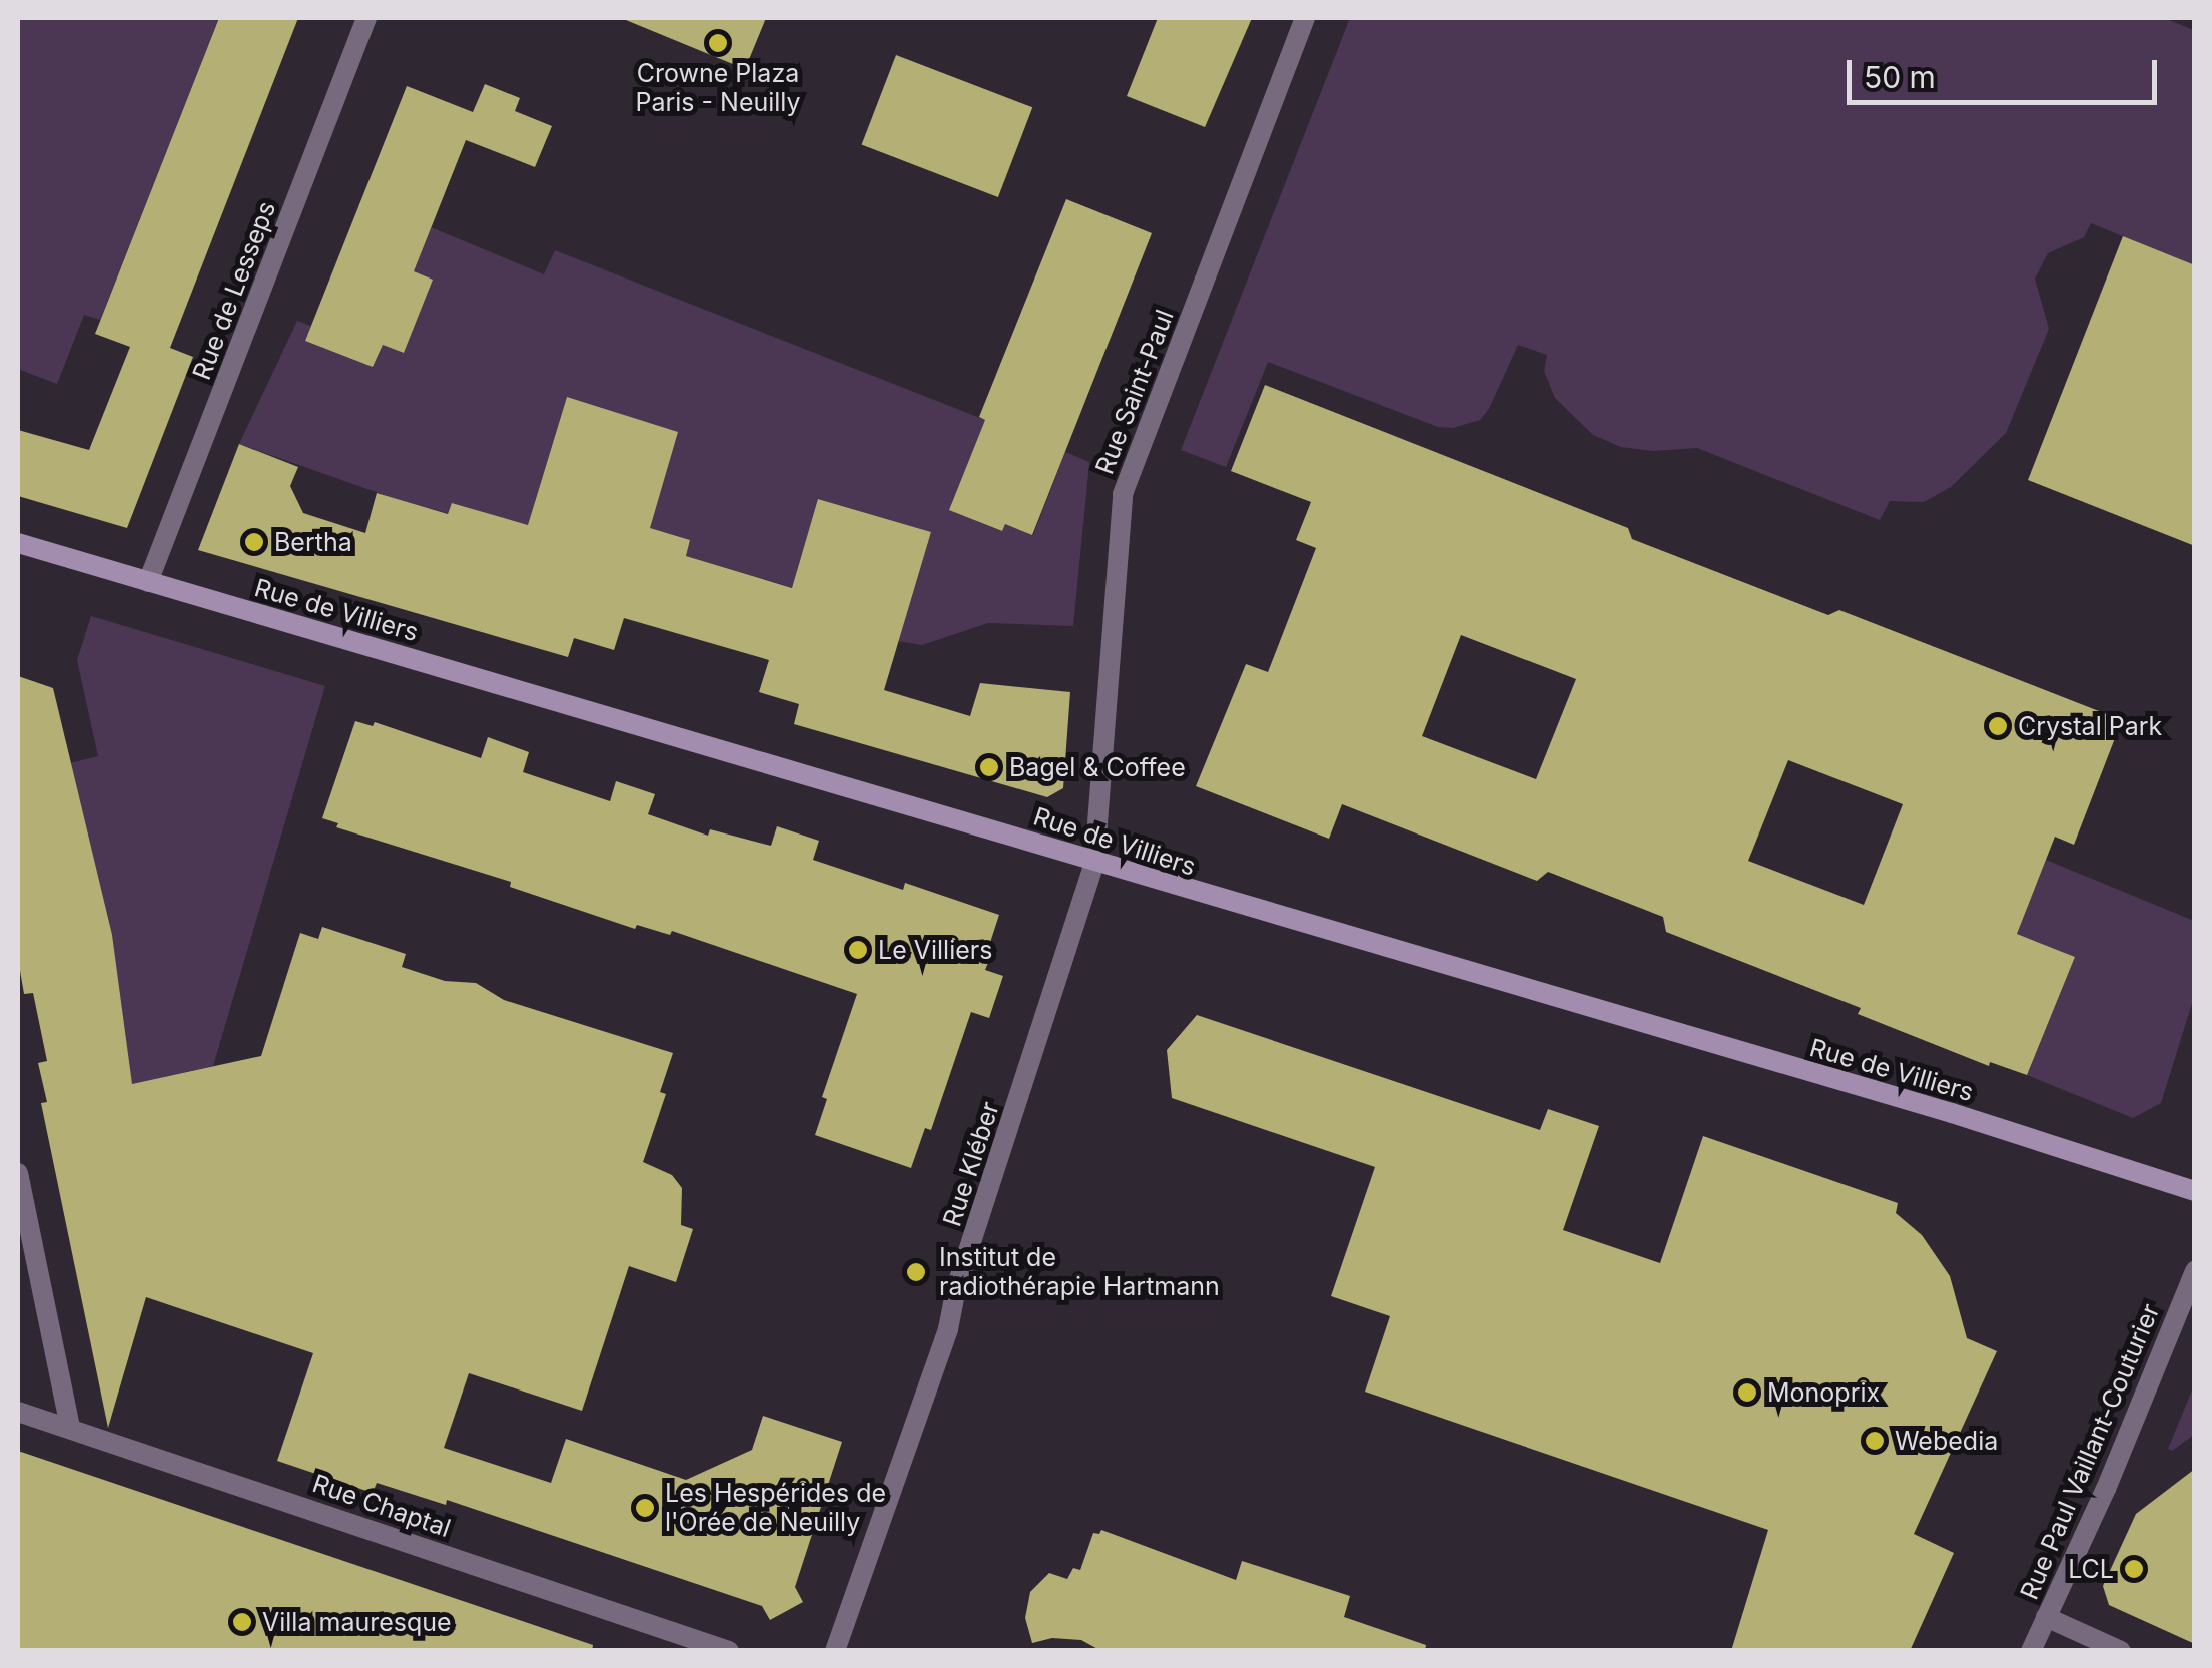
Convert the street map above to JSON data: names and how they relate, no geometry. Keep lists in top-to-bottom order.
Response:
{
  "streets": {
    "street": [
      "Rue de Lesseps",
      "Rue Saint-Paul",
      "Rue de Villiers",
      "Rue Kléber",
      "Rue Paul Vaillant-Couturier",
      "Rue Chaptal"
    ]
  },
  "crossings": [
    ["Rue de Lesseps", "Rue de Villiers"],
    ["Rue Saint-Paul", "Rue de Villiers"],
    ["Rue Saint-Paul", "Rue Kléber"],
    ["Rue de Villiers", "Rue Kléber"]
  ],
  "places": [
    "Crowne Plaza Paris - Neuilly",
    "Bertha",
    "Crystal Park",
    "Bagel & Coffee",
    "Le Villiers",
    "Institut de radiothérapie Hartmann",
    "Monoprix",
    "Webedia",
    "Les Hespérides de l'Orée de Neuilly",
    "LCL",
    "Villa mauresque"
  ],
  "scale_bar": "50 m"
}
